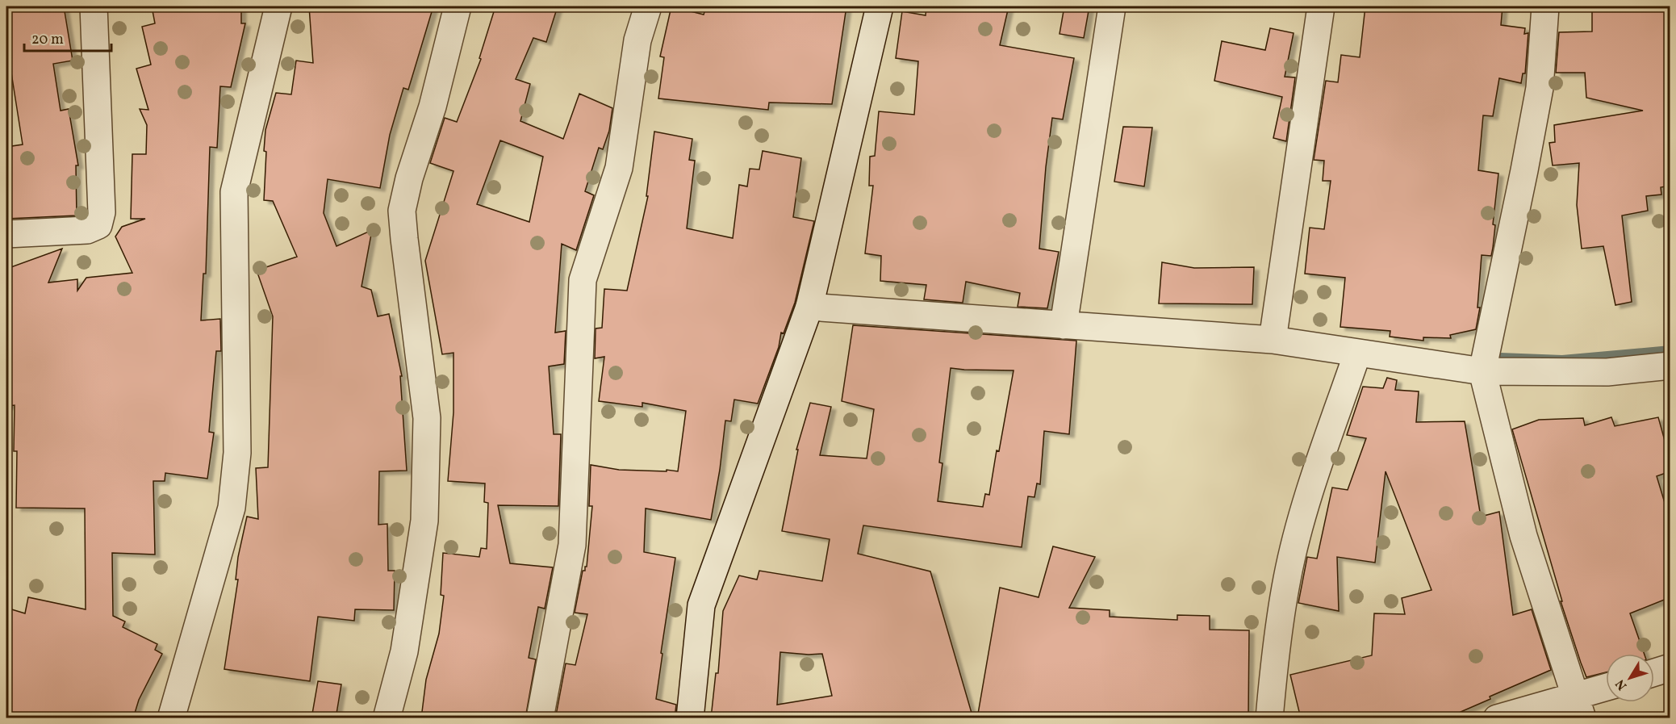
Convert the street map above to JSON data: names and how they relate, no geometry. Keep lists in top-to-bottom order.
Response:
{
  "scale_bar": "20 m",
  "north": "bottom left"
}
